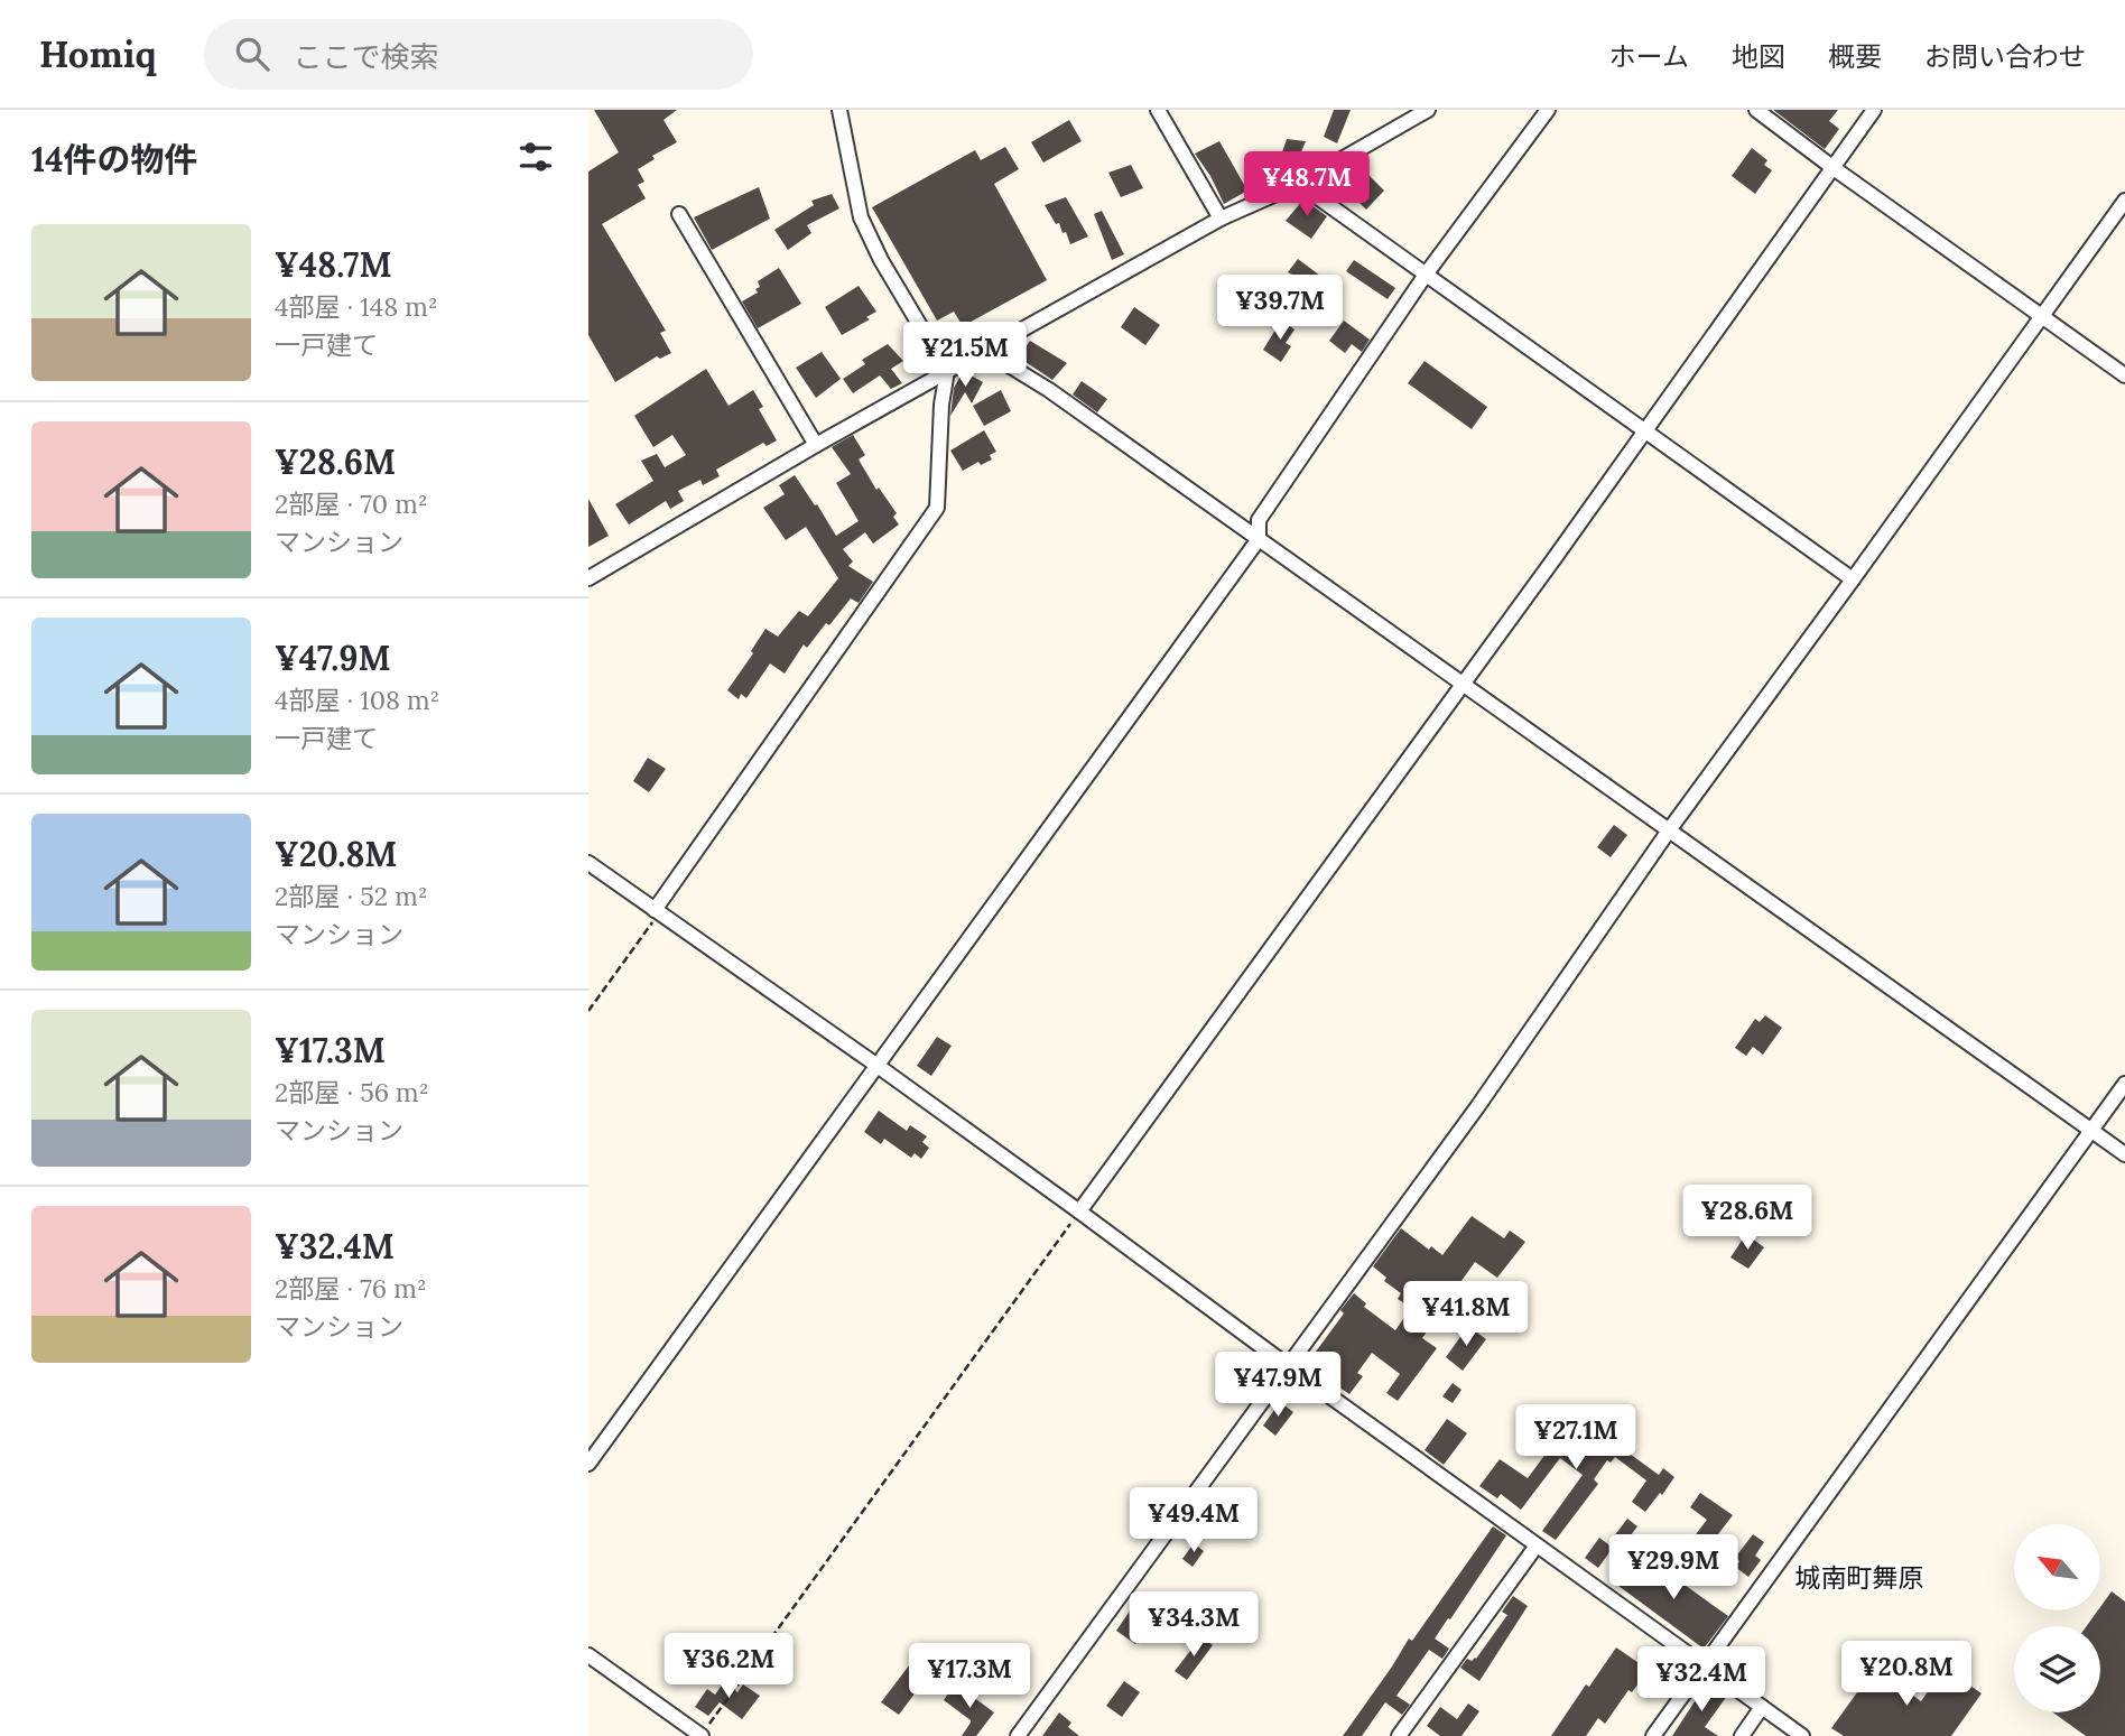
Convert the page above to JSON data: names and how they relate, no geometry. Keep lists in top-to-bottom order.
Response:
{
  "districts": ["城南町舞原"],
  "north": "top left",
  "page": {
    "header": "Homiq",
    "search": "ここで検索",
    "nav": [
      "ホーム",
      "地図",
      "概要",
      "お問い合わせ"
    ],
    "heading": "14件の物件",
    "price": [
      "¥48.7M",
      "¥39.7M",
      "¥21.5M",
      "¥28.6M",
      "¥41.8M",
      "¥47.9M",
      "¥27.1M",
      "¥49.4M",
      "¥29.9M",
      "¥34.3M",
      "¥36.2M",
      "¥20.8M",
      "¥17.3M",
      "¥32.4M"
    ],
    "list": [
      {
        "name": "¥48.7M",
        "note": "4部屋 · 148 m² · 一戸建て"
      },
      {
        "name": "¥28.6M",
        "note": "2部屋 · 70 m² · マンション"
      },
      {
        "name": "¥47.9M",
        "note": "4部屋 · 108 m² · 一戸建て"
      },
      {
        "name": "¥20.8M",
        "note": "2部屋 · 52 m² · マンション"
      },
      {
        "name": "¥17.3M",
        "note": "2部屋 · 56 m² · マンション"
      },
      {
        "name": "¥32.4M",
        "note": "2部屋 · 76 m² · マンション"
      }
    ]
  }
}
